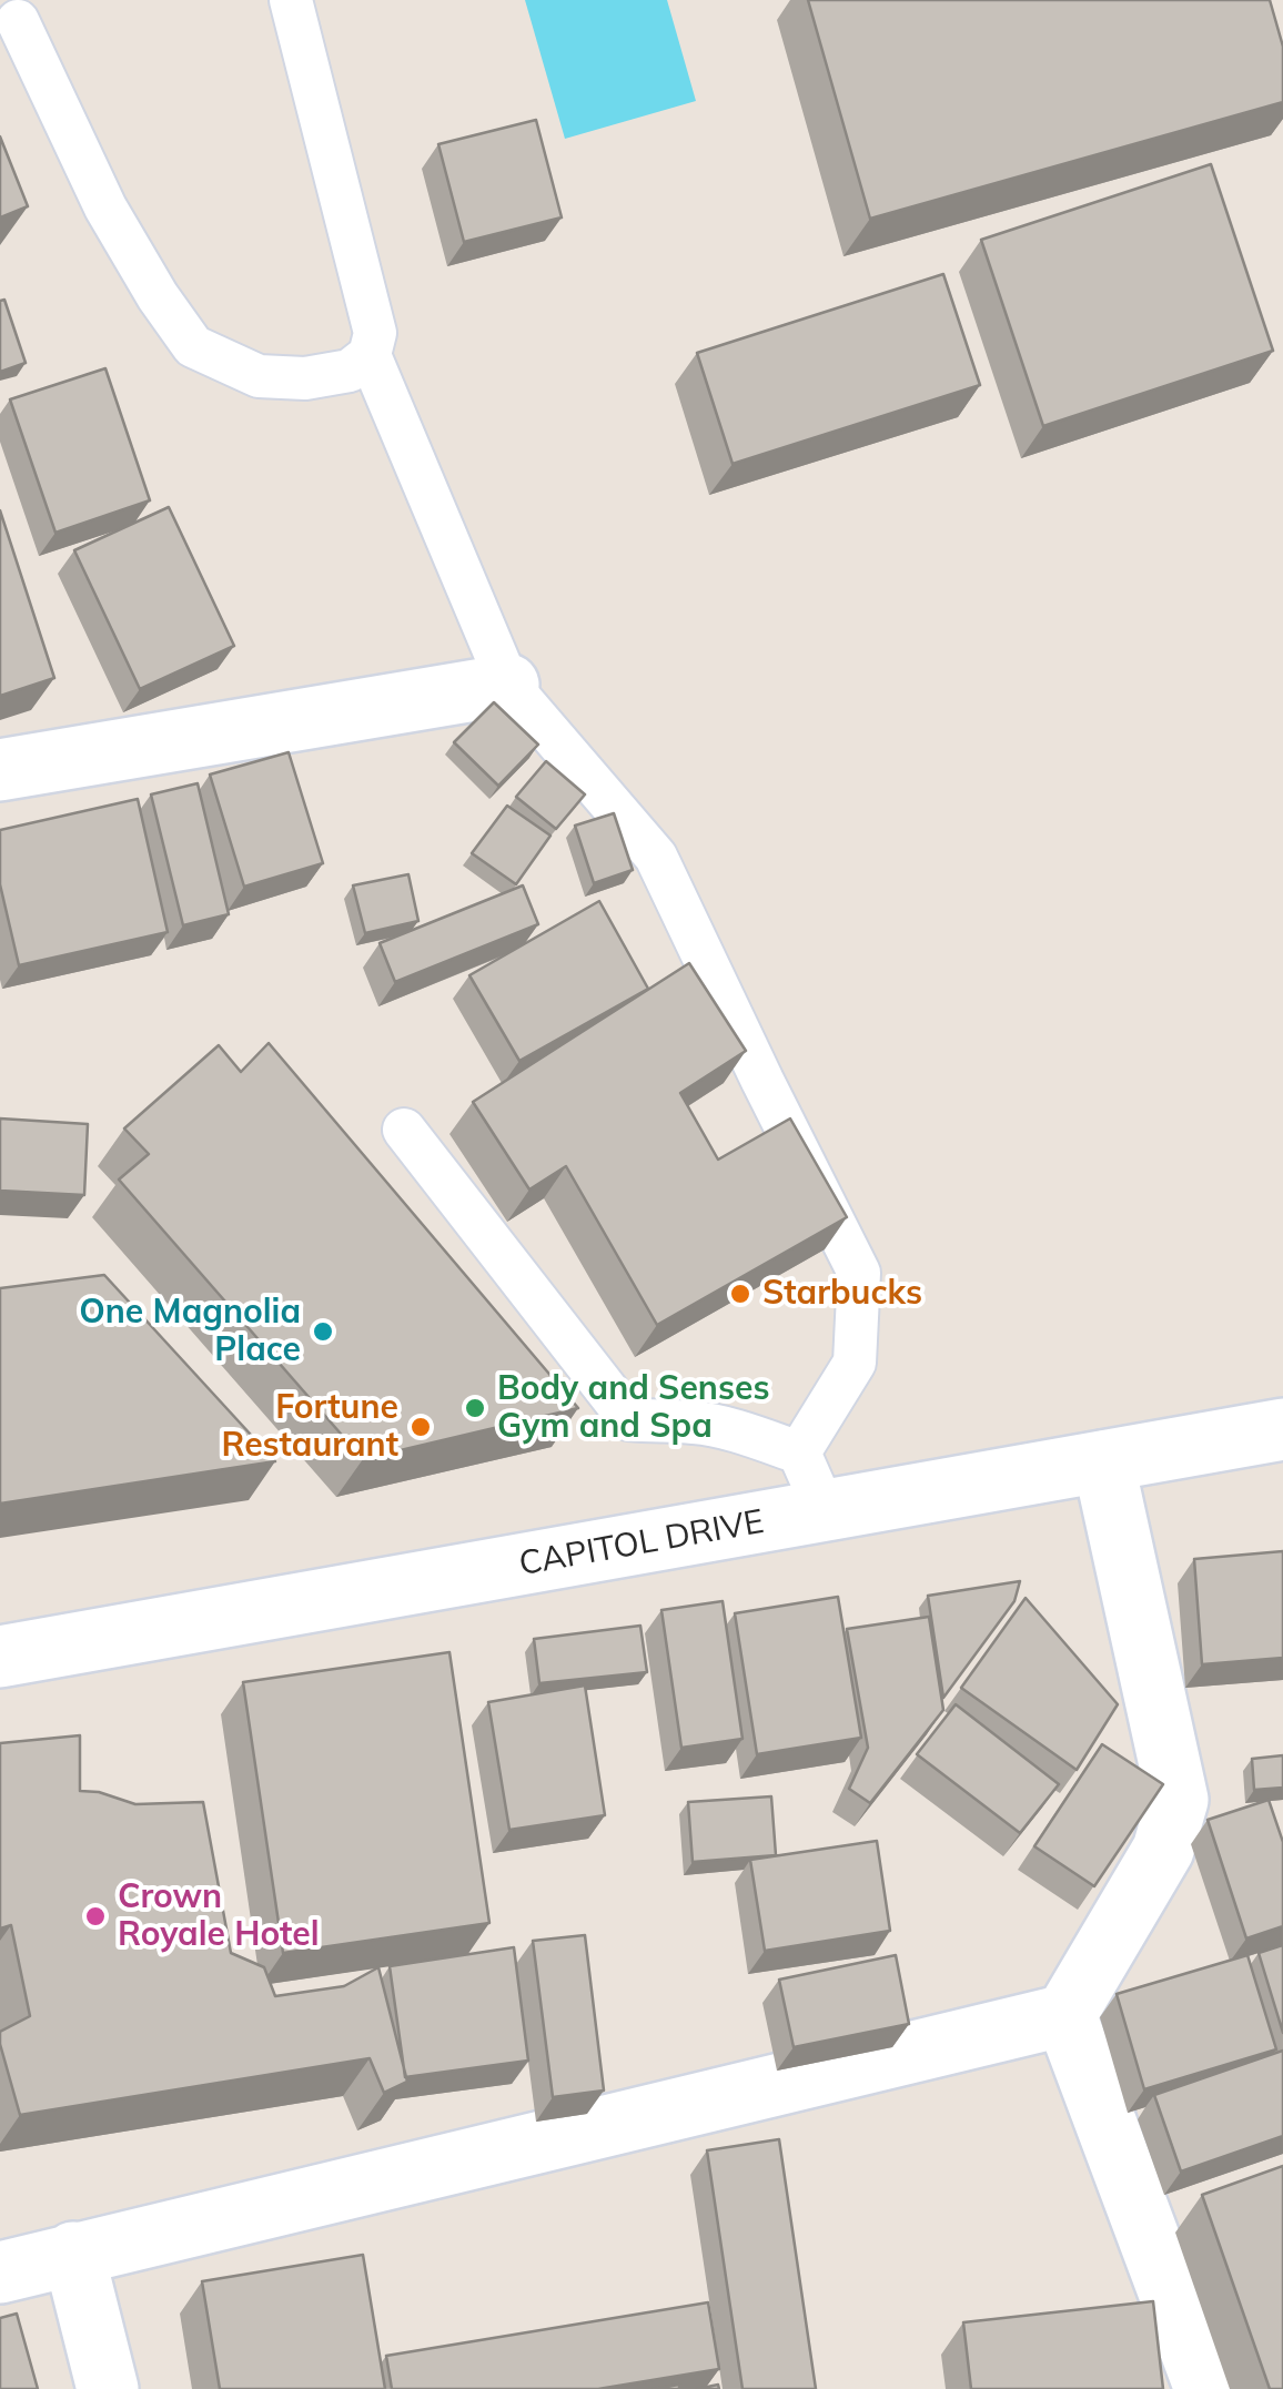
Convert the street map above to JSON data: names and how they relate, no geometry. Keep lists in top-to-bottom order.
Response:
{
  "streets": {
    "street": ["CAPITOL DRIVE"]
  },
  "places": [
    "Starbucks",
    "One Magnolia Place",
    "Body and Senses Gym and Spa",
    "Fortune Restaurant",
    "Crown Royale Hotel"
  ]
}
